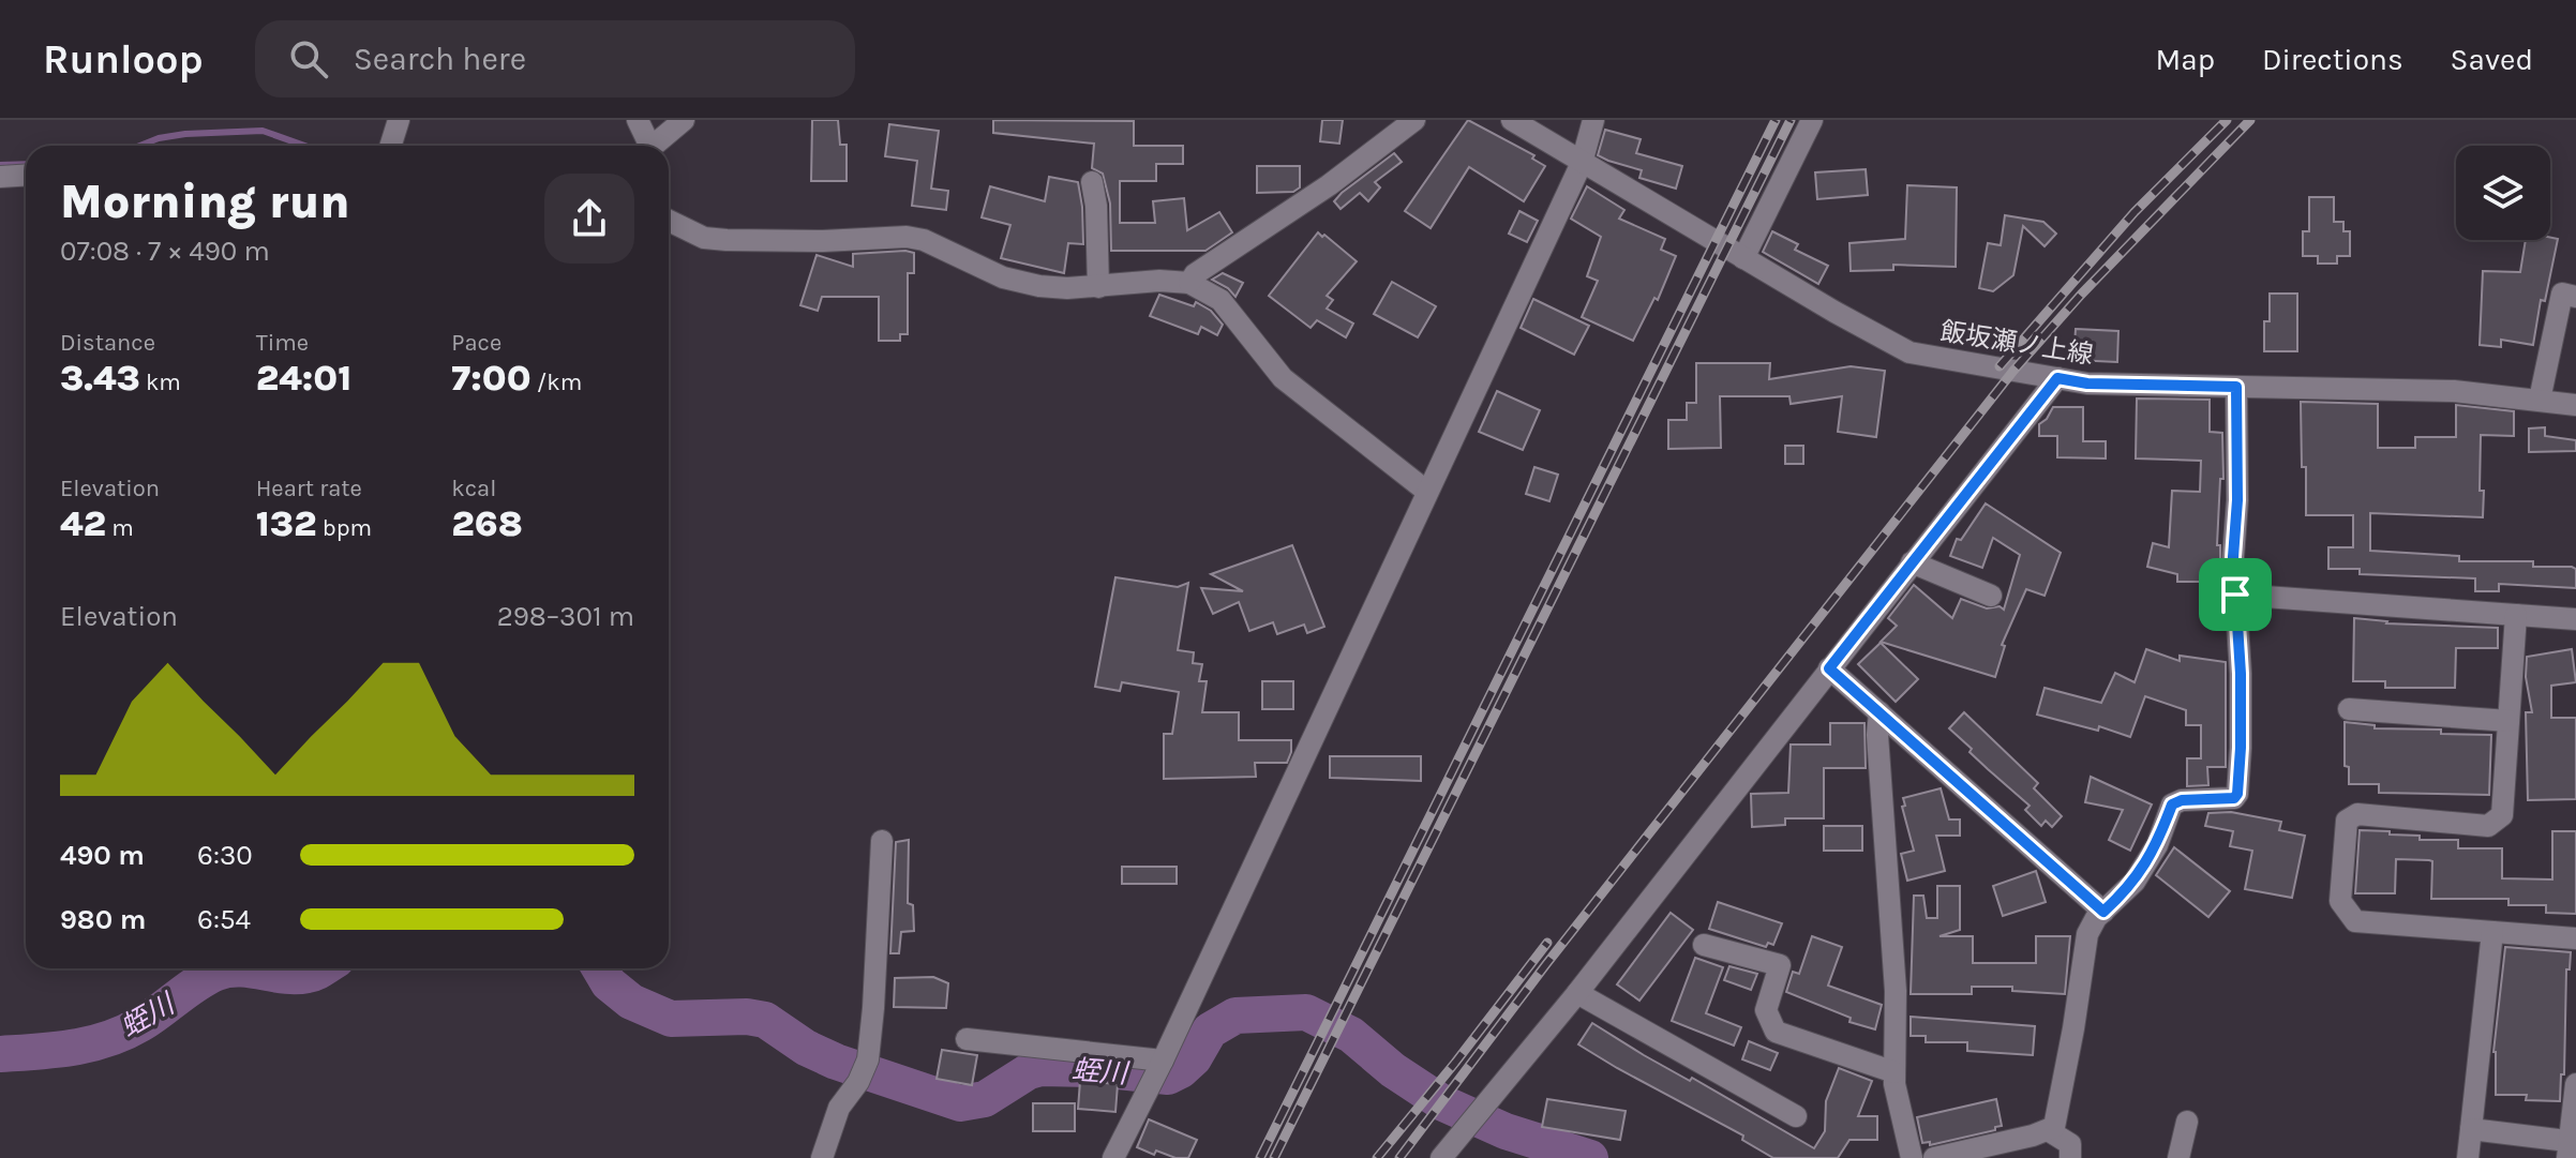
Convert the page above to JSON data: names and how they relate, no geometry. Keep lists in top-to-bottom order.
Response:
{
  "streets": {
    "street": ["飯坂瀬ノ上線"]
  },
  "water": ["蛭川"],
  "page": {
    "header": "Runloop",
    "search": "Search here",
    "nav": ["Map", "Directions", "Saved"],
    "heading": ["Morning run", "07:08 · 7 × 490 m"],
    "stats": [
      ["Distance", "3.43 km"],
      ["Time", "24:01"],
      ["Pace", "7:00 /km"],
      ["Elevation", "42 m"],
      ["Heart rate", "132 bpm"],
      ["kcal", "268"]
    ],
    "chart": ["Elevation", "298–301 m"],
    "list": [
      {
        "name": "490 m",
        "note": "6:30"
      },
      {
        "name": "980 m",
        "note": "6:54"
      }
    ]
  }
}
